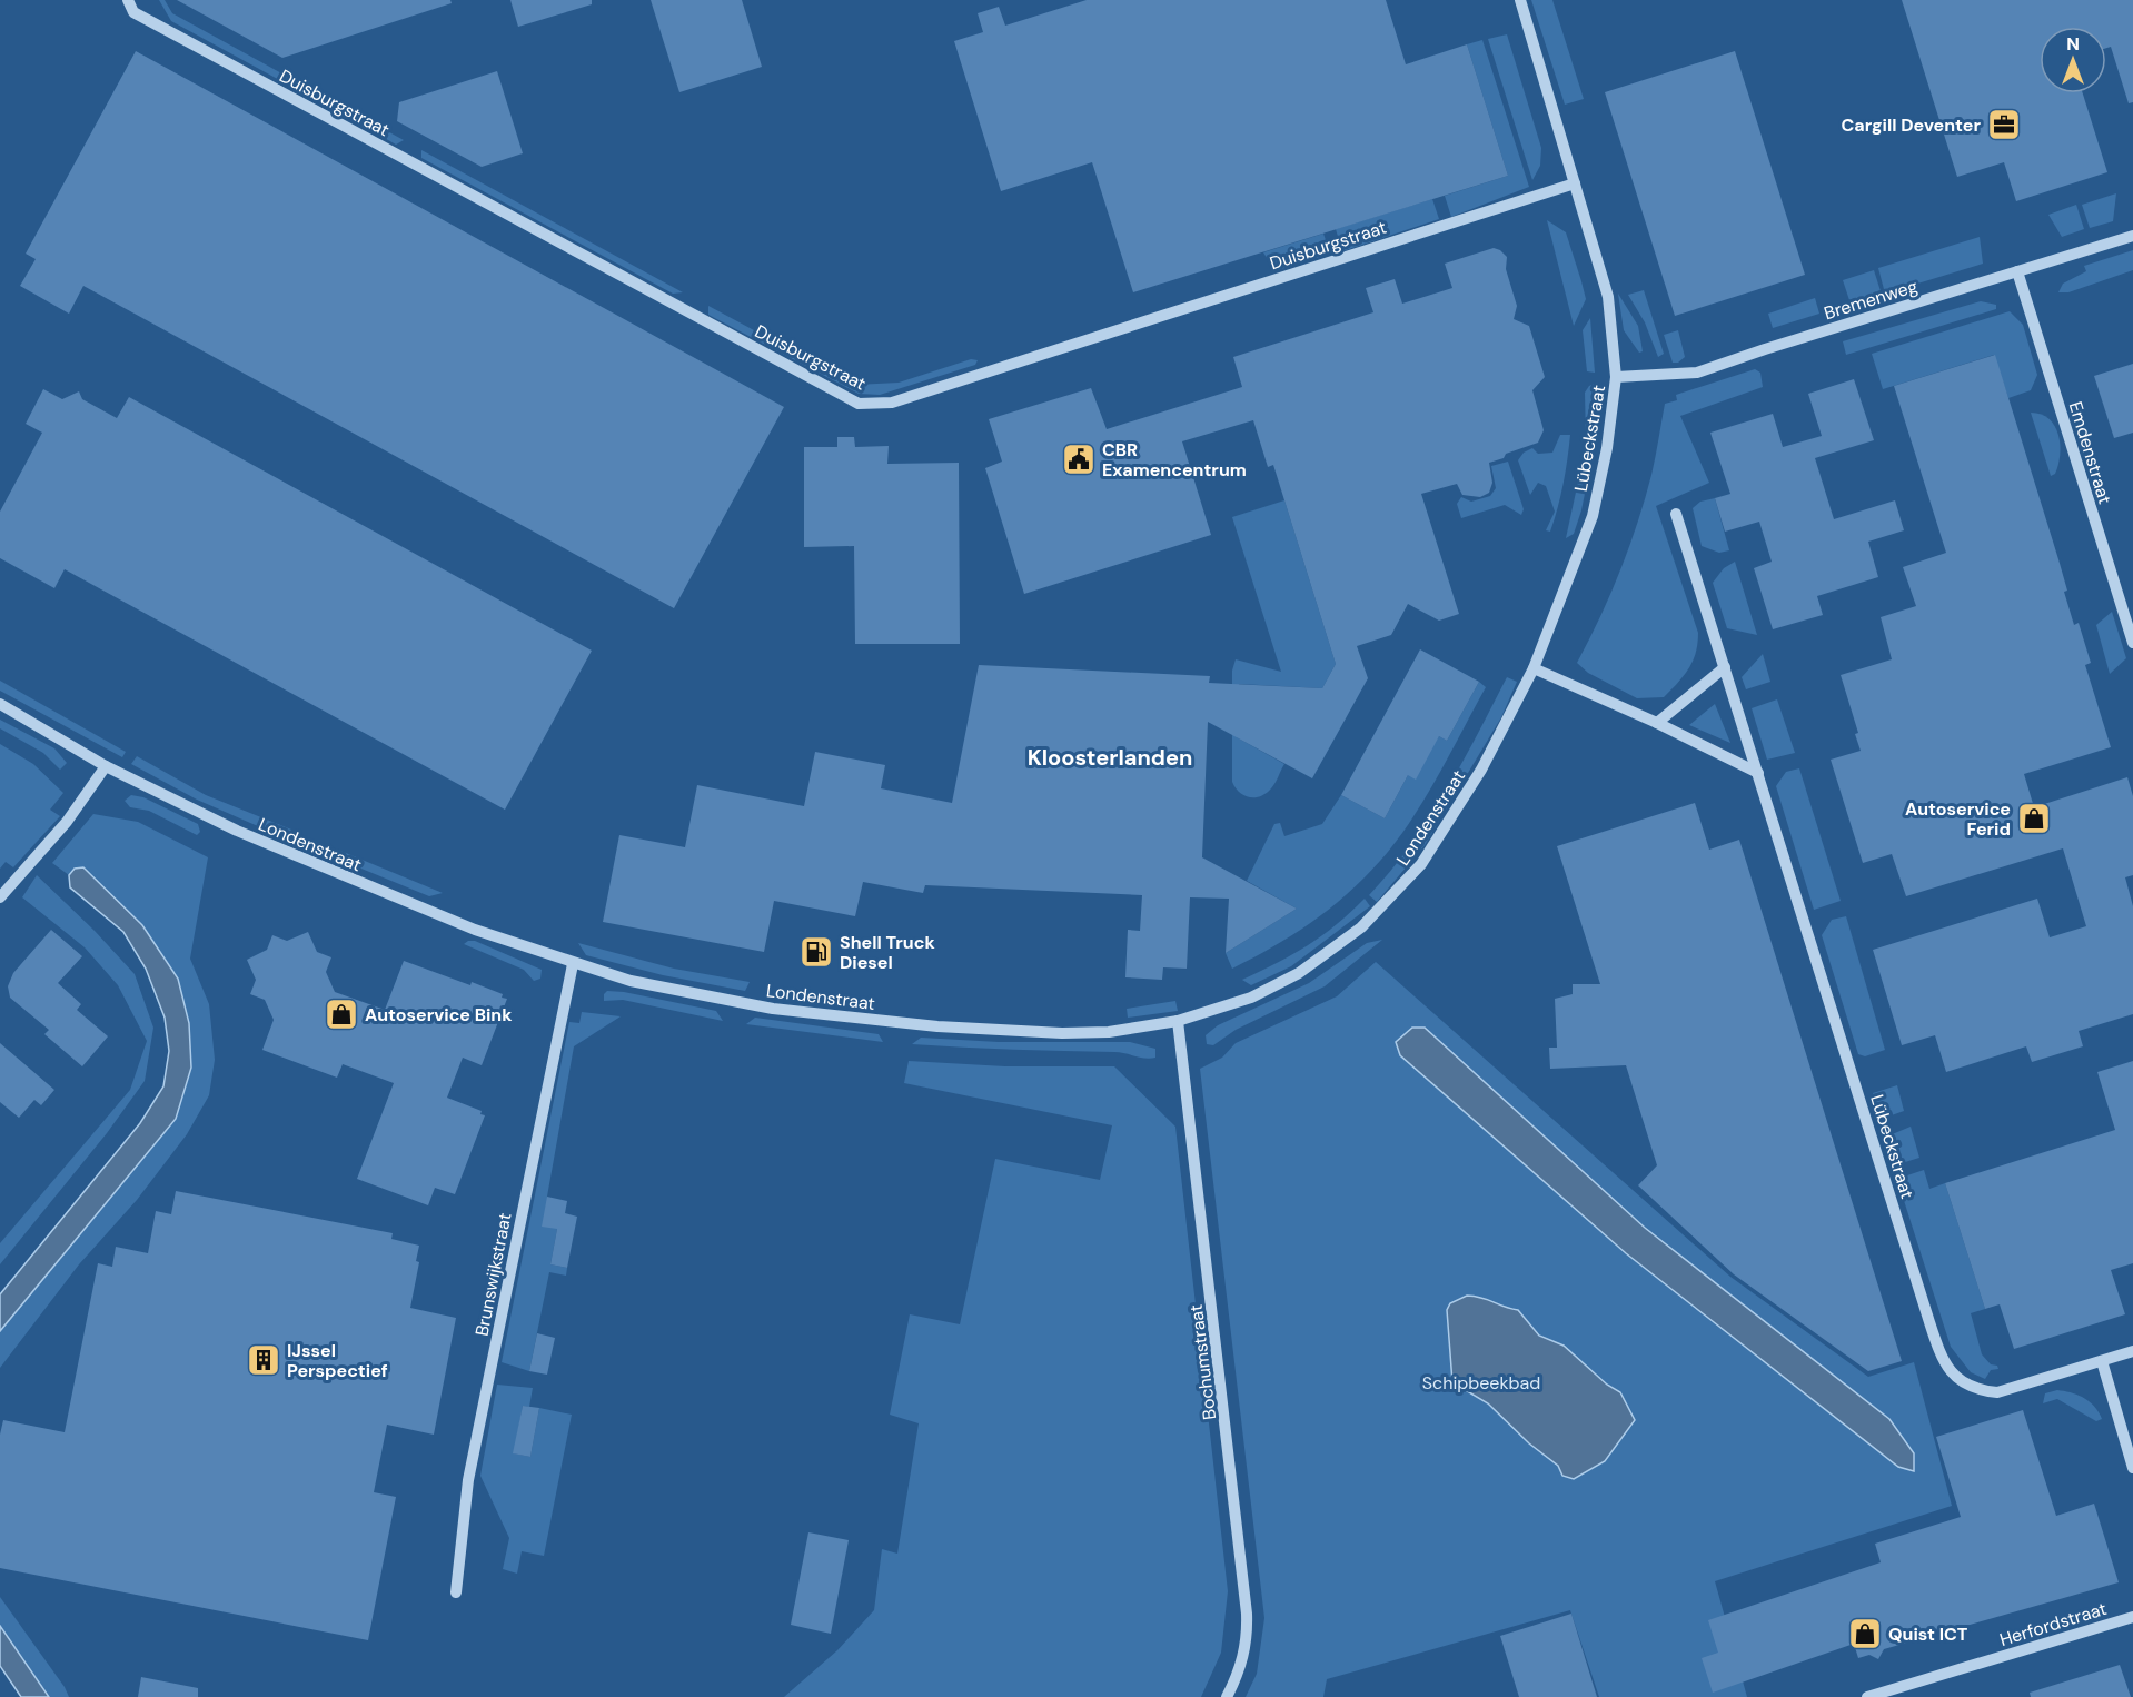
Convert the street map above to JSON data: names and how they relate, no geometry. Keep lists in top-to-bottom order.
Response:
{
  "streets": {
    "street": [
      "Duisburgstraat",
      "Bremenweg",
      "Lübeckstraat",
      "Emdenstraat",
      "Londenstraat",
      "Brunswijkstraat",
      "Bochumstraat",
      "Herfordstraat"
    ]
  },
  "crossings": [
    ["Duisburgstraat", "Lübeckstraat"],
    ["Bremenweg", "Lübeckstraat"],
    ["Bremenweg", "Emdenstraat"],
    ["Lübeckstraat", "Londenstraat"],
    ["Londenstraat", "Brunswijkstraat"],
    ["Londenstraat", "Bochumstraat"]
  ],
  "districts": ["Kloosterlanden"],
  "parks": ["Schipbeekbad"],
  "places": {
    "office": ["Cargill Deventer"],
    "public building": ["CBR Examencentrum"],
    "shop": ["Autoservice Ferid", "Autoservice Bink", "Quist ICT"],
    "fuel station": ["Shell Truck Diesel"],
    "building": ["IJssel Perspectief"]
  },
  "north": "top"
}
